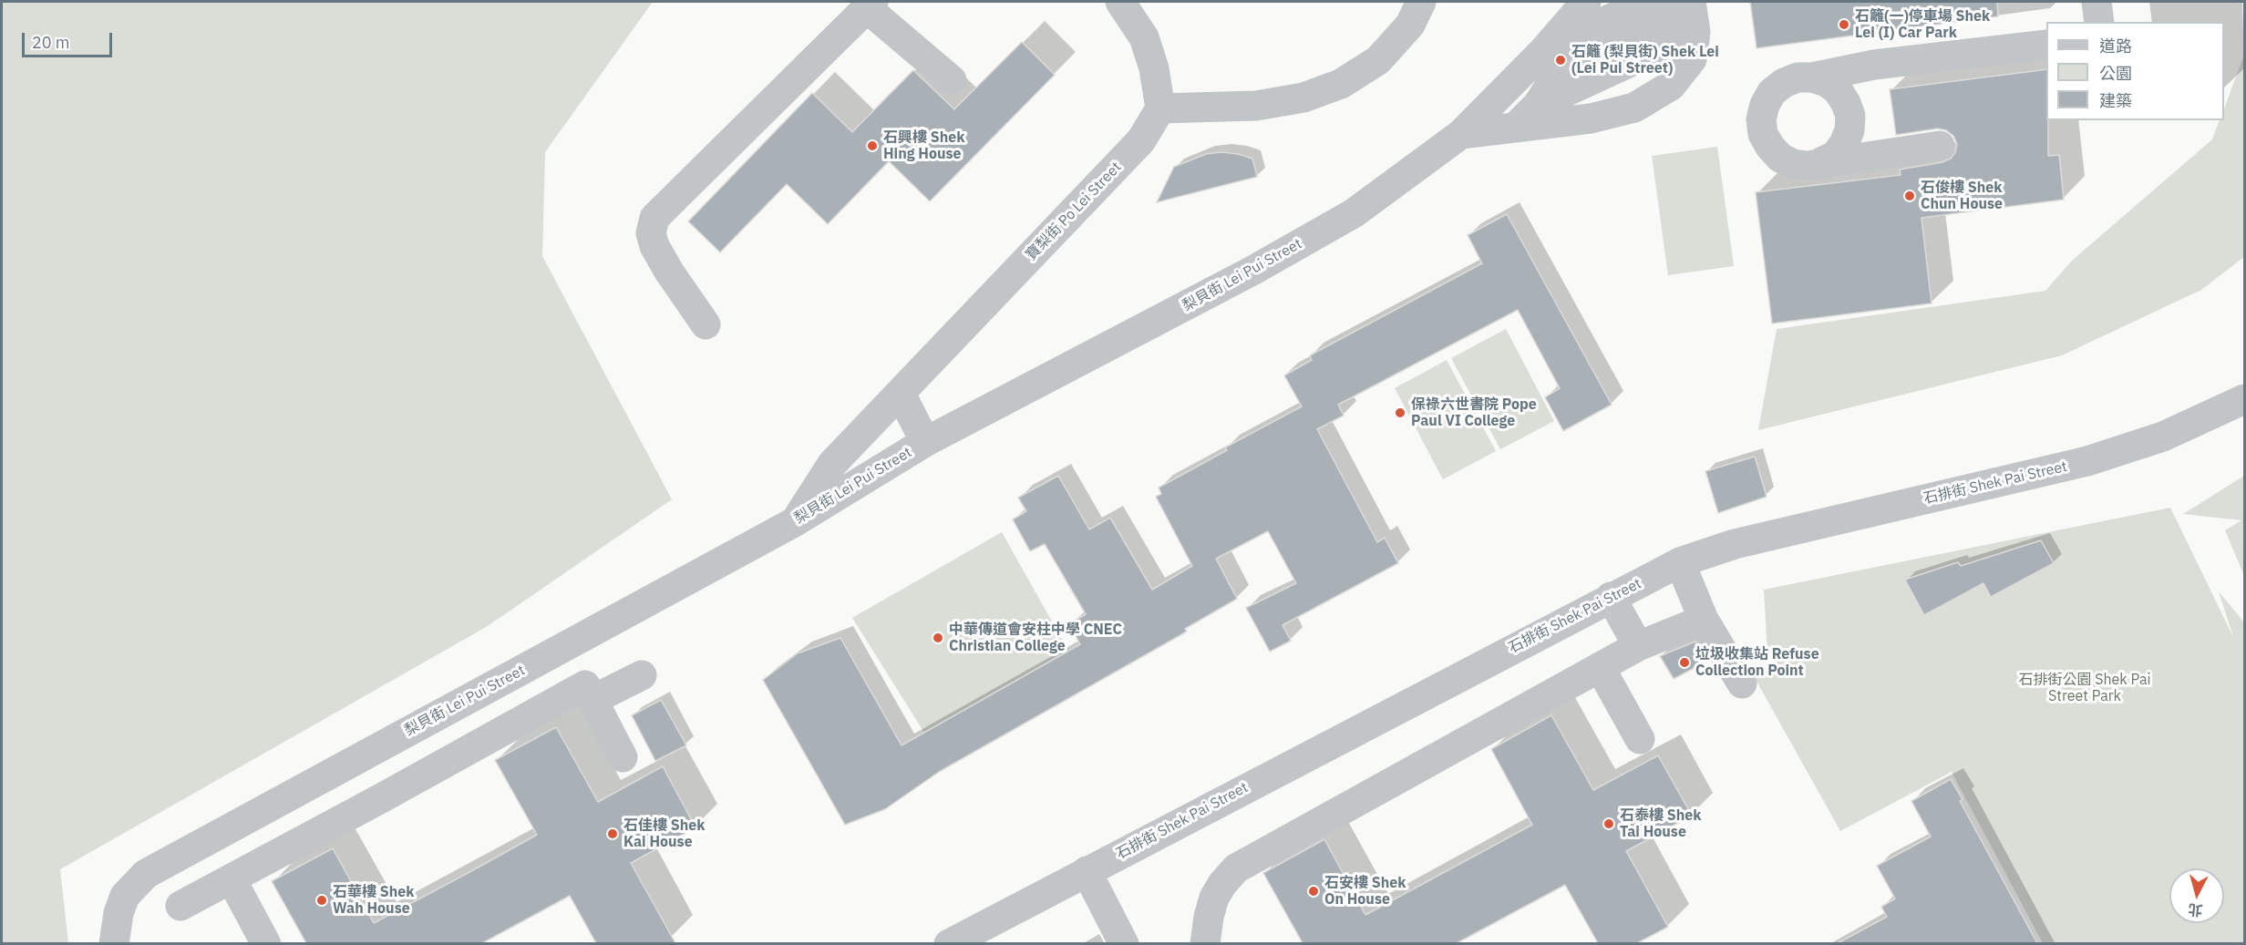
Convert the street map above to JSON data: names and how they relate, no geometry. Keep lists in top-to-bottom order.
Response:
{
  "streets": {
    "street": ["寶梨街 Po Lei Street", "梨貝街 Lei Pui Street", "石排街 Shek Pai Street"]
  },
  "crossings": [
    ["寶梨街 Po Lei Street", "梨貝街 Lei Pui Street"]
  ],
  "parks": ["石排街公園 Shek Pai Street Park"],
  "places": [
    "石籬(一)停車場 Shek Lei (I) Car Park",
    "石籬 (梨貝街) Shek Lei (Lei Pui Street)",
    "石興樓 Shek Hing House",
    "石俊樓 Shek Chun House",
    "保祿六世書院 Pope Paul VI College",
    "中華傳道會安柱中學 CNEC Christian College",
    "垃圾收集站 Refuse Collection Point",
    "石泰樓 Shek Tai House",
    "石佳樓 Shek Kai House",
    "石安樓 Shek On House",
    "石華樓 Shek Wah House"
  ],
  "legend": ["道路", "公園", "建築"],
  "scale_bar": "20 m",
  "north": "bottom"
}
